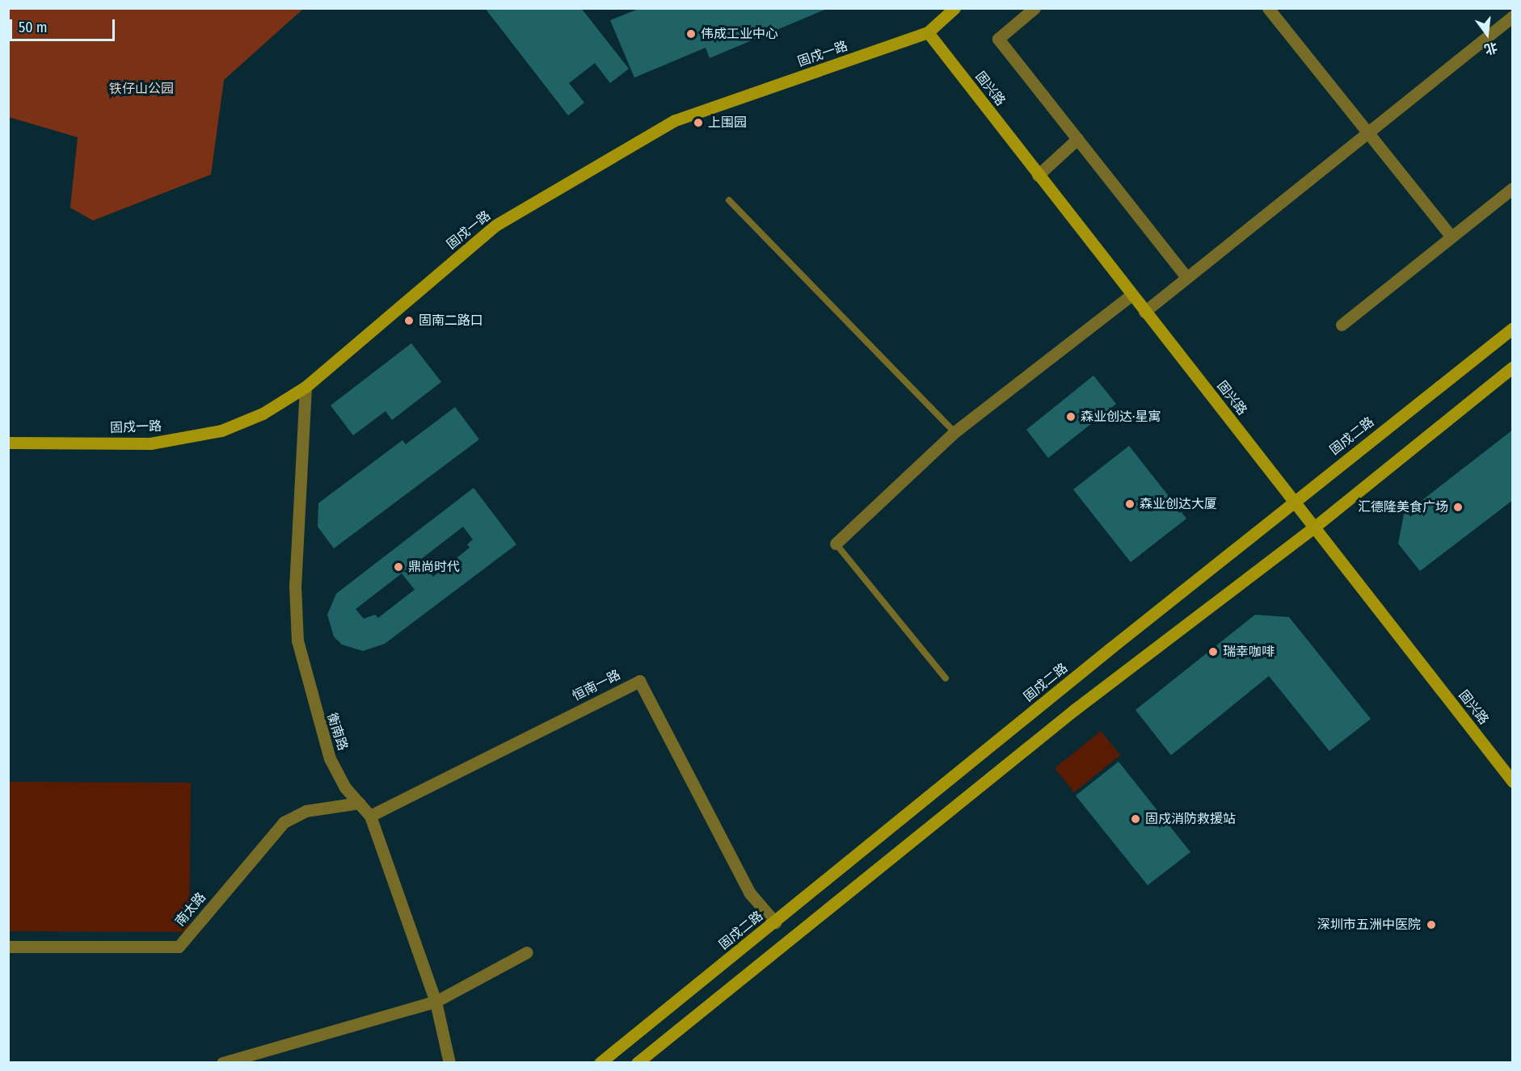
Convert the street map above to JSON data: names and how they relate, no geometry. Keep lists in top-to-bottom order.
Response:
{
  "streets": {
    "street": [
      "固戍一路",
      "固兴路",
      "固戍二路",
      "恒南一路",
      "衡南路",
      "南太路"
    ]
  },
  "crossings": [
    ["固戍一路", "固兴路"],
    ["固戍一路", "衡南路"],
    ["固兴路", "固戍二路"],
    ["固戍二路", "恒南一路"],
    ["恒南一路", "衡南路"],
    ["衡南路", "南太路"]
  ],
  "parks": ["铁仔山公园"],
  "places": [
    "伟成工业中心",
    "上围园",
    "固南二路口",
    "森业创达·星寓",
    "森业创达大厦",
    "汇德隆美食广场",
    "鼎尚时代",
    "瑞幸咖啡",
    "固戍消防救援站",
    "深圳市五洲中医院"
  ],
  "scale_bar": "50 m",
  "north": "bottom"
}
